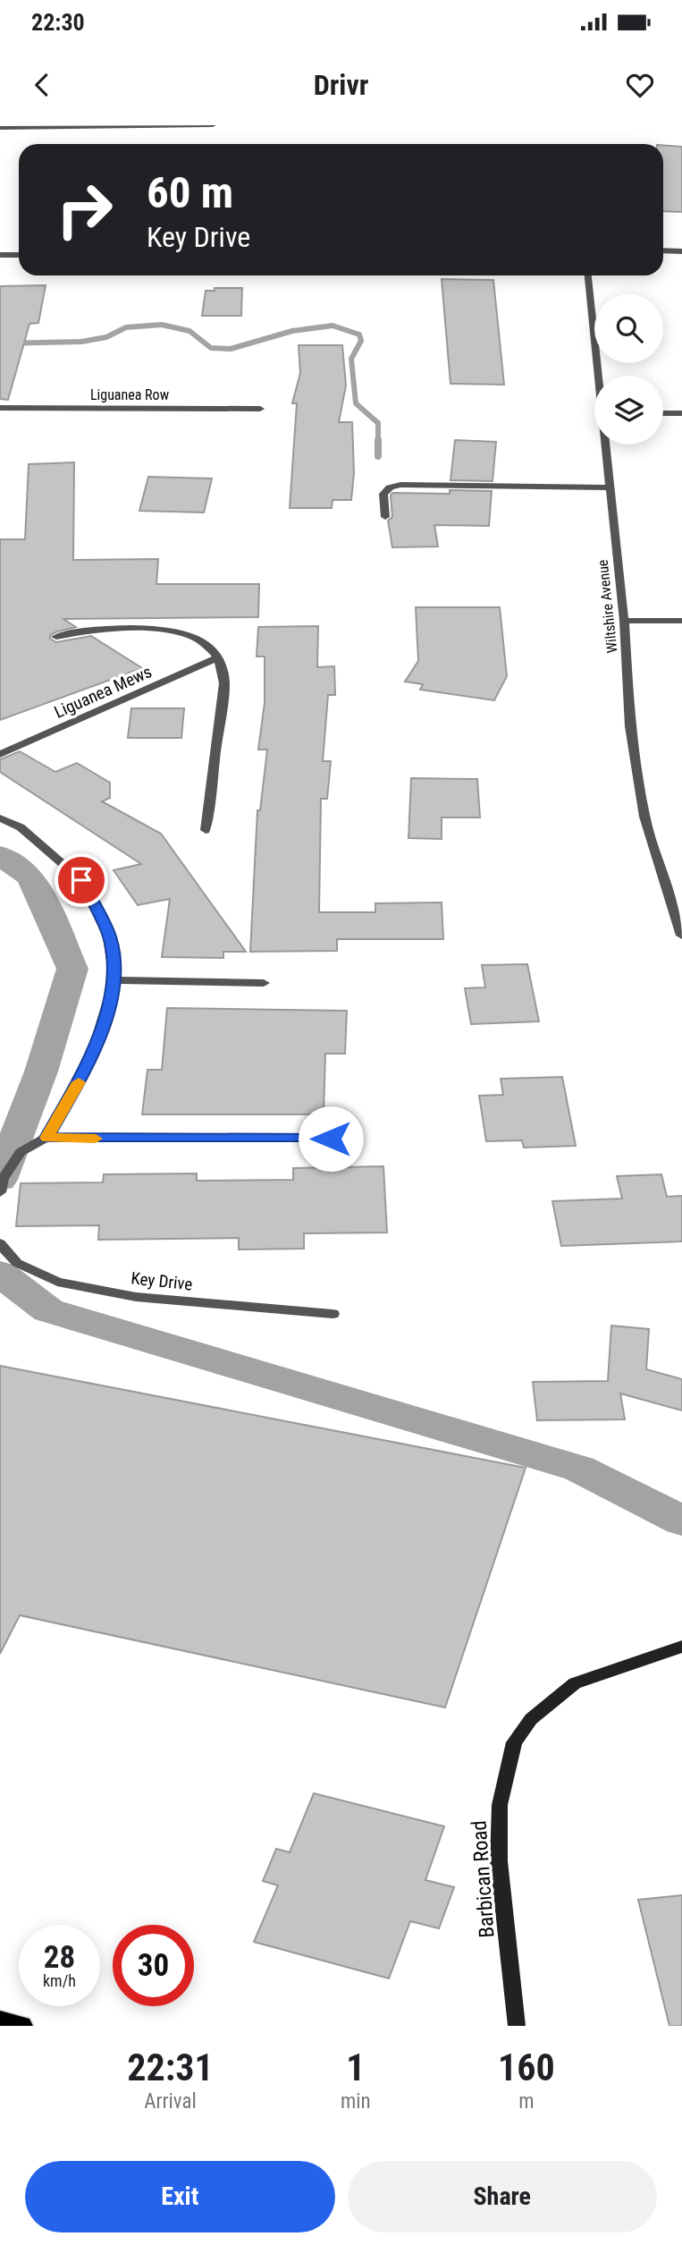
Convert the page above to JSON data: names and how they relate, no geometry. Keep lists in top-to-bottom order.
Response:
{
  "streets": {
    "main road": ["Barbican Road"],
    "street": [
      "Liguanea Row",
      "Wiltshire Avenue",
      "Liguanea Mews",
      "Key Drive"
    ]
  },
  "page": {
    "status": "22:30",
    "header": "Drivr",
    "turn": ["60 m", "Key Drive"],
    "speed": "28 km/h",
    "limit": "30",
    "eta": [
      "22:31",
      "Arrival",
      "1",
      "min",
      "160",
      "m"
    ],
    "buttons": ["Exit", "Share"]
  }
}
